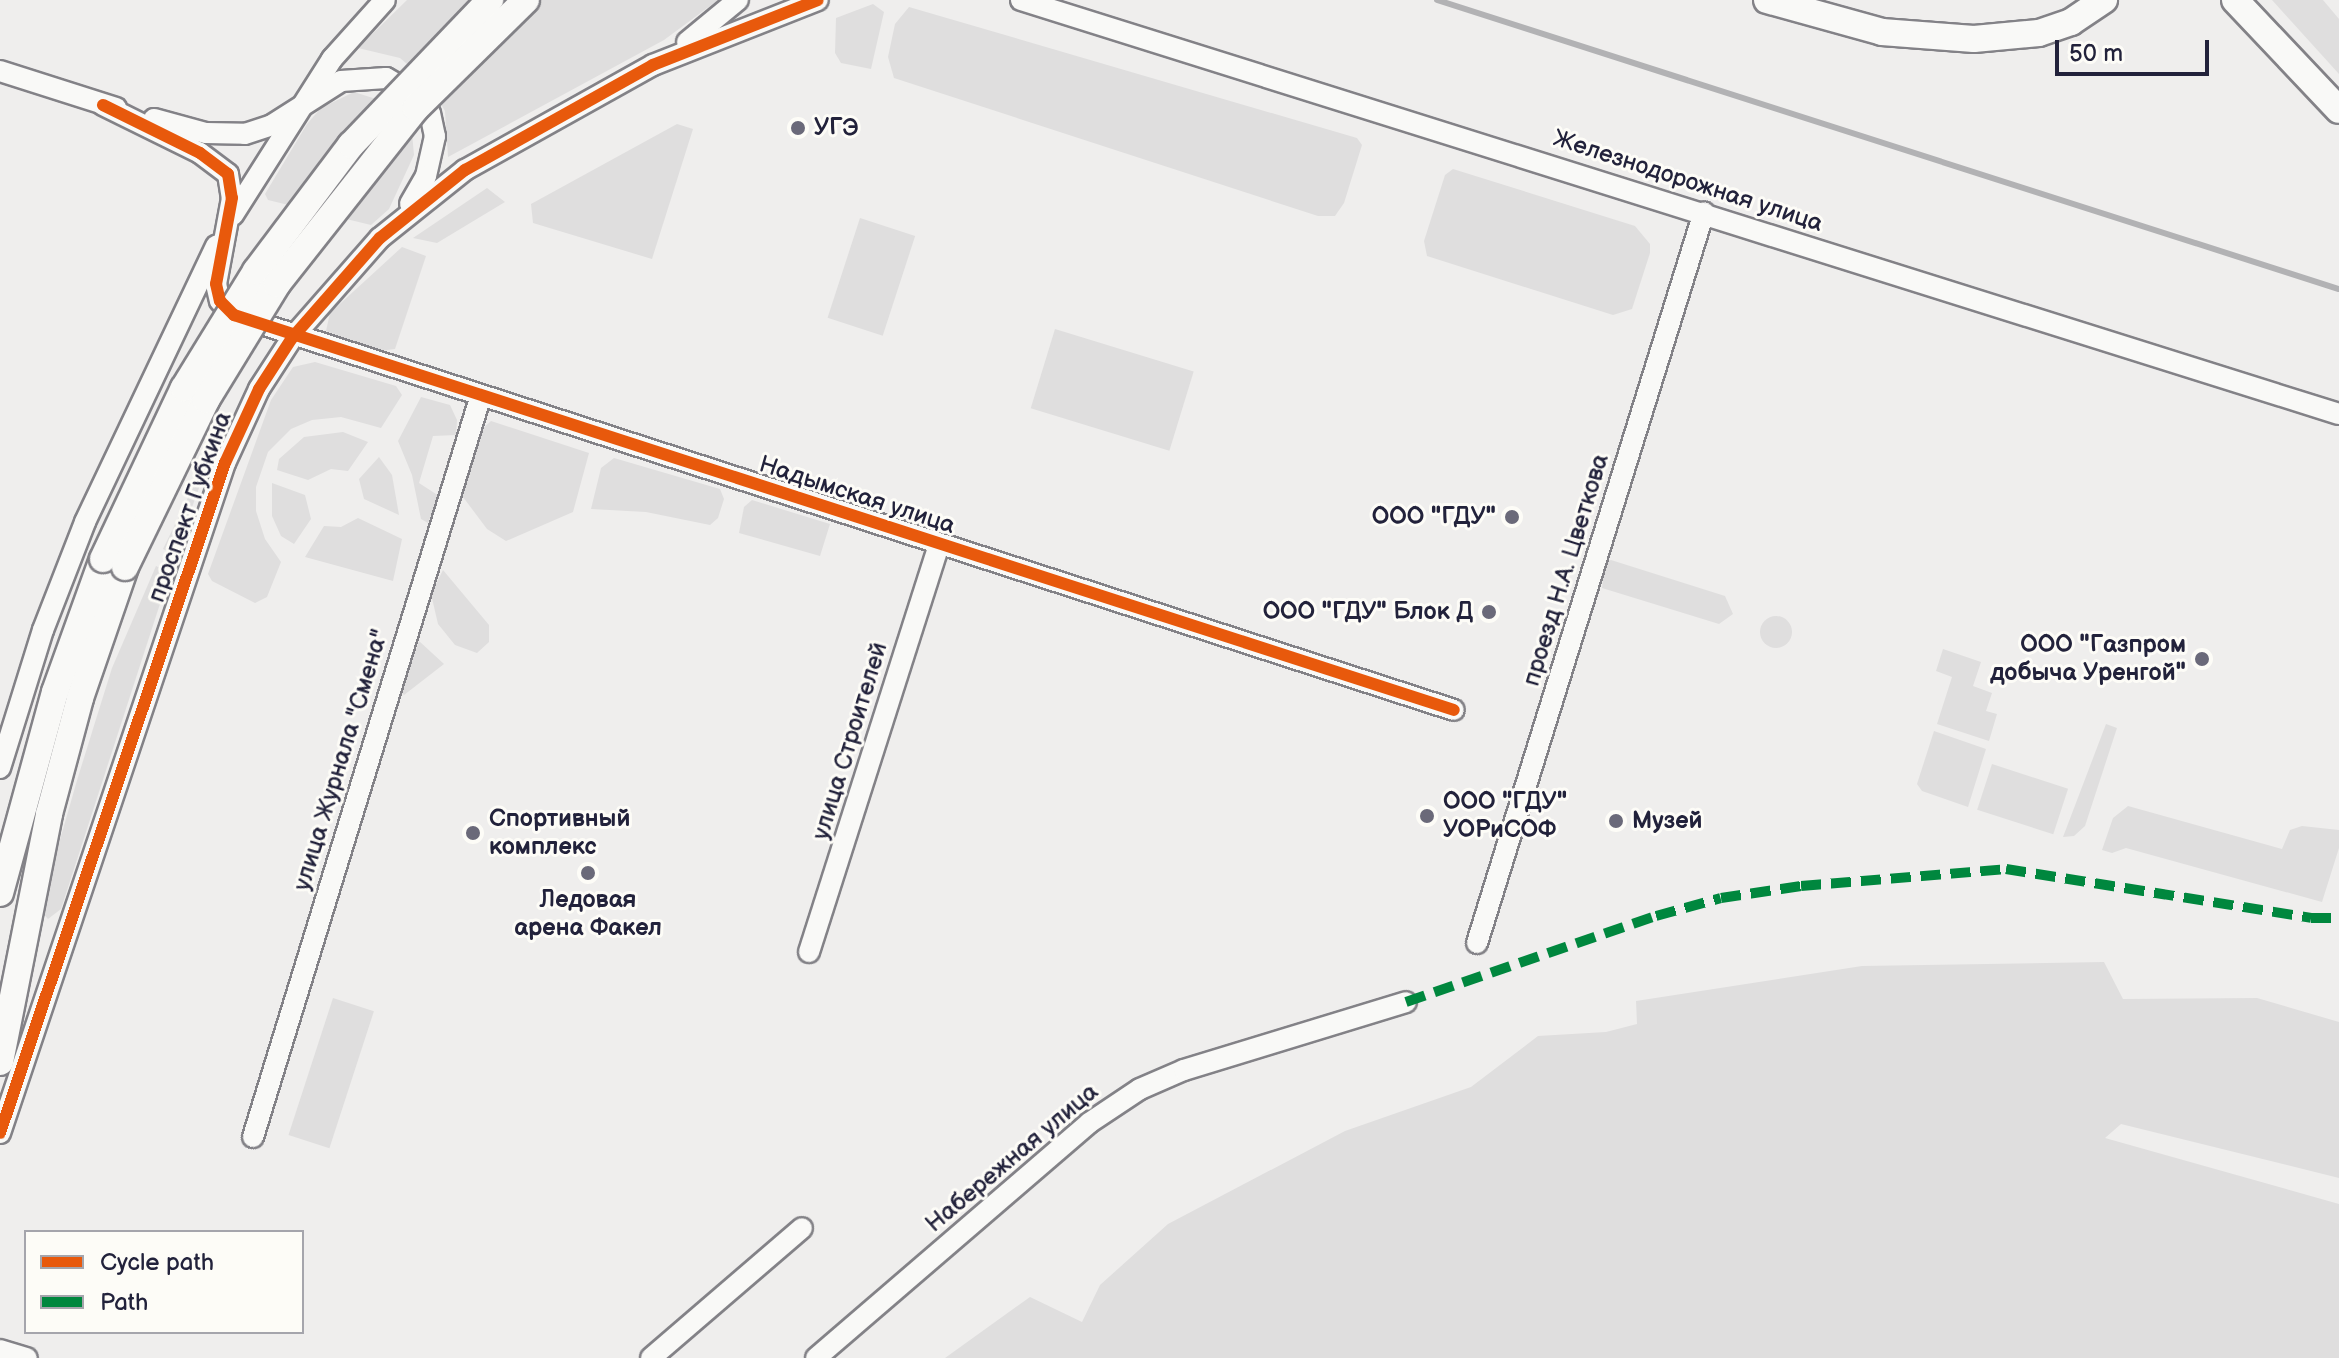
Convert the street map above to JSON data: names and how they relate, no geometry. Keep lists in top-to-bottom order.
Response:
{
  "streets": {
    "street": [
      "Железнодорожная улица",
      "Надымская улица",
      "проспект Губкина",
      "проезд Н.А. Цветкова",
      "улица Строителей",
      "улица Журнала \"Смена\"",
      "Набережная улица"
    ]
  },
  "crossings": [
    ["Железнодорожная улица", "проезд Н.А. Цветкова"],
    ["Надымская улица", "проспект Губкина"],
    ["Надымская улица", "улица Строителей"],
    ["Надымская улица", "улица Журнала \"Смена\""]
  ],
  "places": [
    "УГЭ",
    "ООО \"ГДУ\"",
    "ООО \"ГДУ\" Блок Д",
    "ООО \"Газпром добыча Уренгой\"",
    "ООО \"ГДУ\" УОРиСОФ",
    "Музей",
    "Спортивный комплекс",
    "Ледовая арена Факел"
  ],
  "legend": ["Cycle path", "Path"],
  "scale_bar": "50 m"
}
